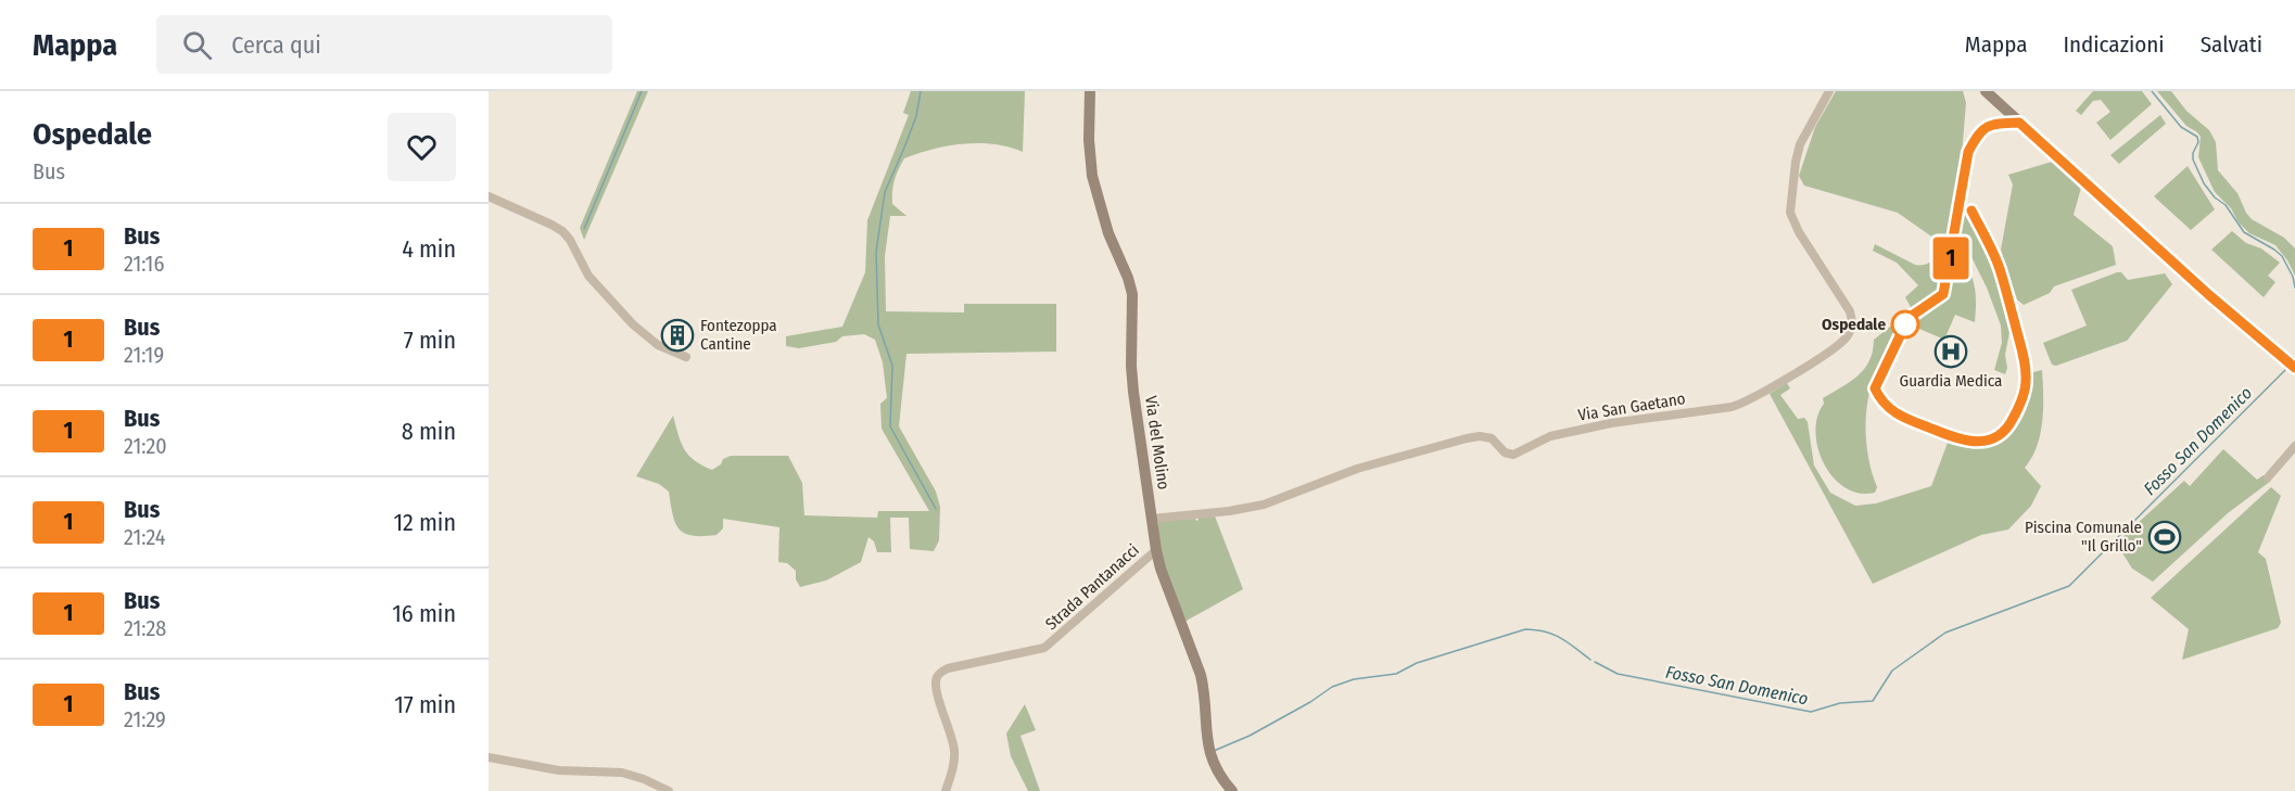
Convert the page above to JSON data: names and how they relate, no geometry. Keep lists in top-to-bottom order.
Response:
{
  "streets": {
    "street": ["Via San Gaetano", "Via del Molino", "Strada Pantanacci"]
  },
  "crossings": [
    ["Via San Gaetano", "Via del Molino"],
    ["Via del Molino", "Strada Pantanacci"]
  ],
  "water": ["Fosso San Domenico"],
  "places": {
    "other": ["Ospedale"],
    "building": ["Fontezoppa Cantine"],
    "hospital": ["Guardia Medica"],
    "sports": ["Piscina Comunale \"Il Grillo\""]
  },
  "lines": ["bus line 1"],
  "page": {
    "header": "Mappa",
    "search": "Cerca qui",
    "nav": ["Mappa", "Indicazioni", "Salvati"],
    "heading": ["Ospedale", "Bus"],
    "on_map": "1",
    "list": [
      {
        "mark": "1",
        "name": "Bus",
        "note": "21:16",
        "value": "4 min"
      },
      {
        "mark": "1",
        "name": "Bus",
        "note": "21:19",
        "value": "7 min"
      },
      {
        "mark": "1",
        "name": "Bus",
        "note": "21:20",
        "value": "8 min"
      },
      {
        "mark": "1",
        "name": "Bus",
        "note": "21:24",
        "value": "12 min"
      },
      {
        "mark": "1",
        "name": "Bus",
        "note": "21:28",
        "value": "16 min"
      },
      {
        "mark": "1",
        "name": "Bus",
        "note": "21:29",
        "value": "17 min"
      }
    ]
  }
}
